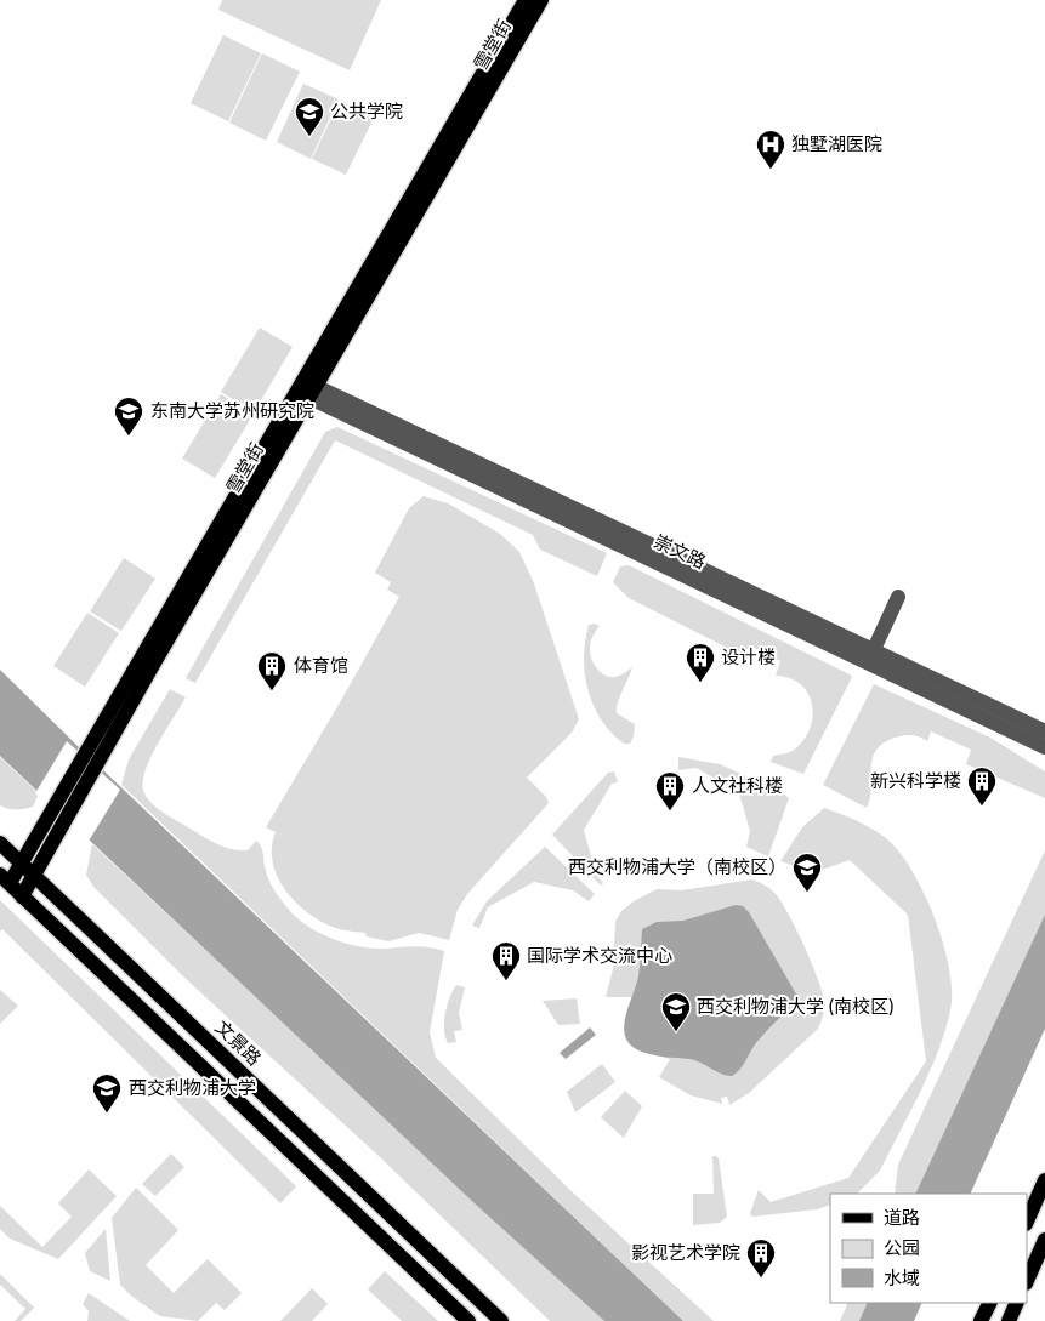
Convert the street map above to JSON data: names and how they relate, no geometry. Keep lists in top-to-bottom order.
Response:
{
  "streets": {
    "main road": ["雪堂街", "文景路"],
    "street": ["崇文路"]
  },
  "crossings": [
    ["雪堂街", "崇文路"],
    ["雪堂街", "文景路"]
  ],
  "places": {
    "school or university": [
      "公共学院",
      "东南大学苏州研究院",
      "西交利物浦大学（南校区）",
      "西交利物浦大学 (南校区)",
      "西交利物浦大学"
    ],
    "hospital": ["独墅湖医院"],
    "building": [
      "设计楼",
      "体育馆",
      "新兴科学楼",
      "人文社科楼",
      "国际学术交流中心",
      "影视艺术学院"
    ]
  },
  "legend": ["道路", "公园", "水域"]
}
